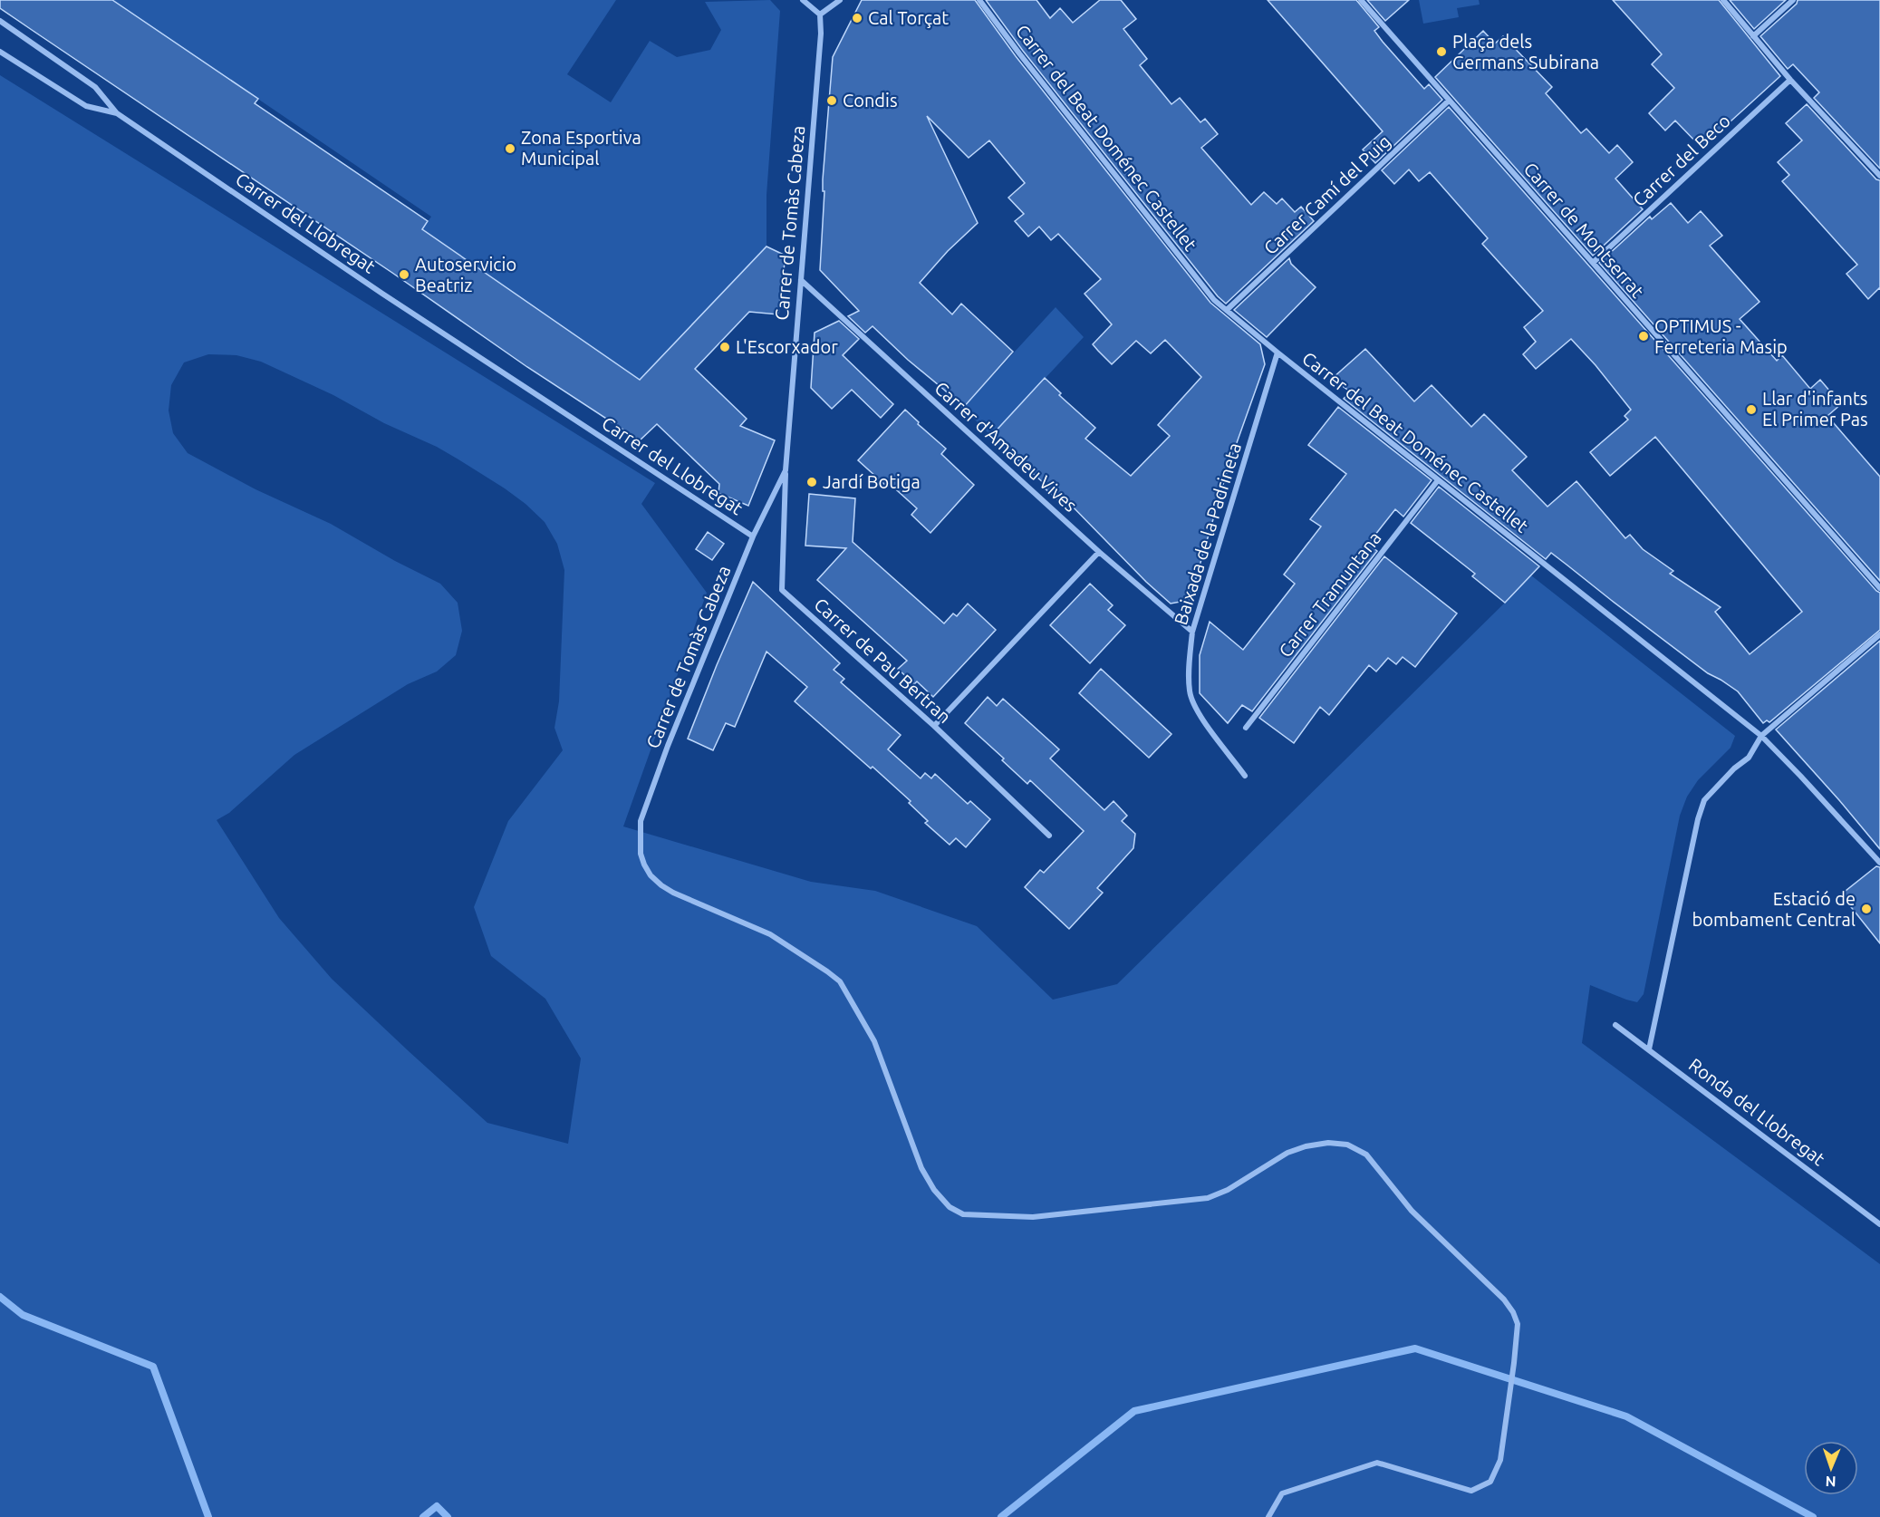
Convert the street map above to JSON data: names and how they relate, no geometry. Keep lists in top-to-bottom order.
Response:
{
  "streets": {
    "street": [
      "Carrer del Beat Doménec Castellet",
      "Carrer del Beco",
      "Carrer Camí del Puig",
      "Carrer del Llobregat",
      "Carrer de Tomàs Cabeza",
      "Carrer de Montserrat",
      "Carrer d'Amadeu Vives",
      "Baixada de la Padrineta",
      "Carrer Tramuntana",
      "Carrer de Pau Bertran",
      "Ronda del Llobregat"
    ]
  },
  "crossings": [
    ["Carrer del Beat Doménec Castellet", "Carrer Camí del Puig"],
    ["Carrer del Beat Doménec Castellet", "Baixada de la Padrineta"],
    ["Carrer del Beat Doménec Castellet", "Carrer Tramuntana"],
    ["Carrer del Beco", "Carrer de Montserrat"],
    ["Carrer Camí del Puig", "Carrer de Montserrat"],
    ["Carrer del Llobregat", "Carrer de Tomàs Cabeza"],
    ["Carrer de Tomàs Cabeza", "Carrer d'Amadeu Vives"],
    ["Carrer de Tomàs Cabeza", "Carrer de Pau Bertran"],
    ["Carrer d'Amadeu Vives", "Baixada de la Padrineta"]
  ],
  "places": [
    "Cal Torçat",
    "Plaça dels Germans Subirana",
    "Condis",
    "Zona Esportiva Municipal",
    "Autoservicio Beatriz",
    "OPTIMUS - Ferreteria Masip",
    "L'Escorxador",
    "Llar d'infants El Primer Pas",
    "Jardí Botiga",
    "Estació de bombament Central"
  ],
  "north": "bottom"
}
